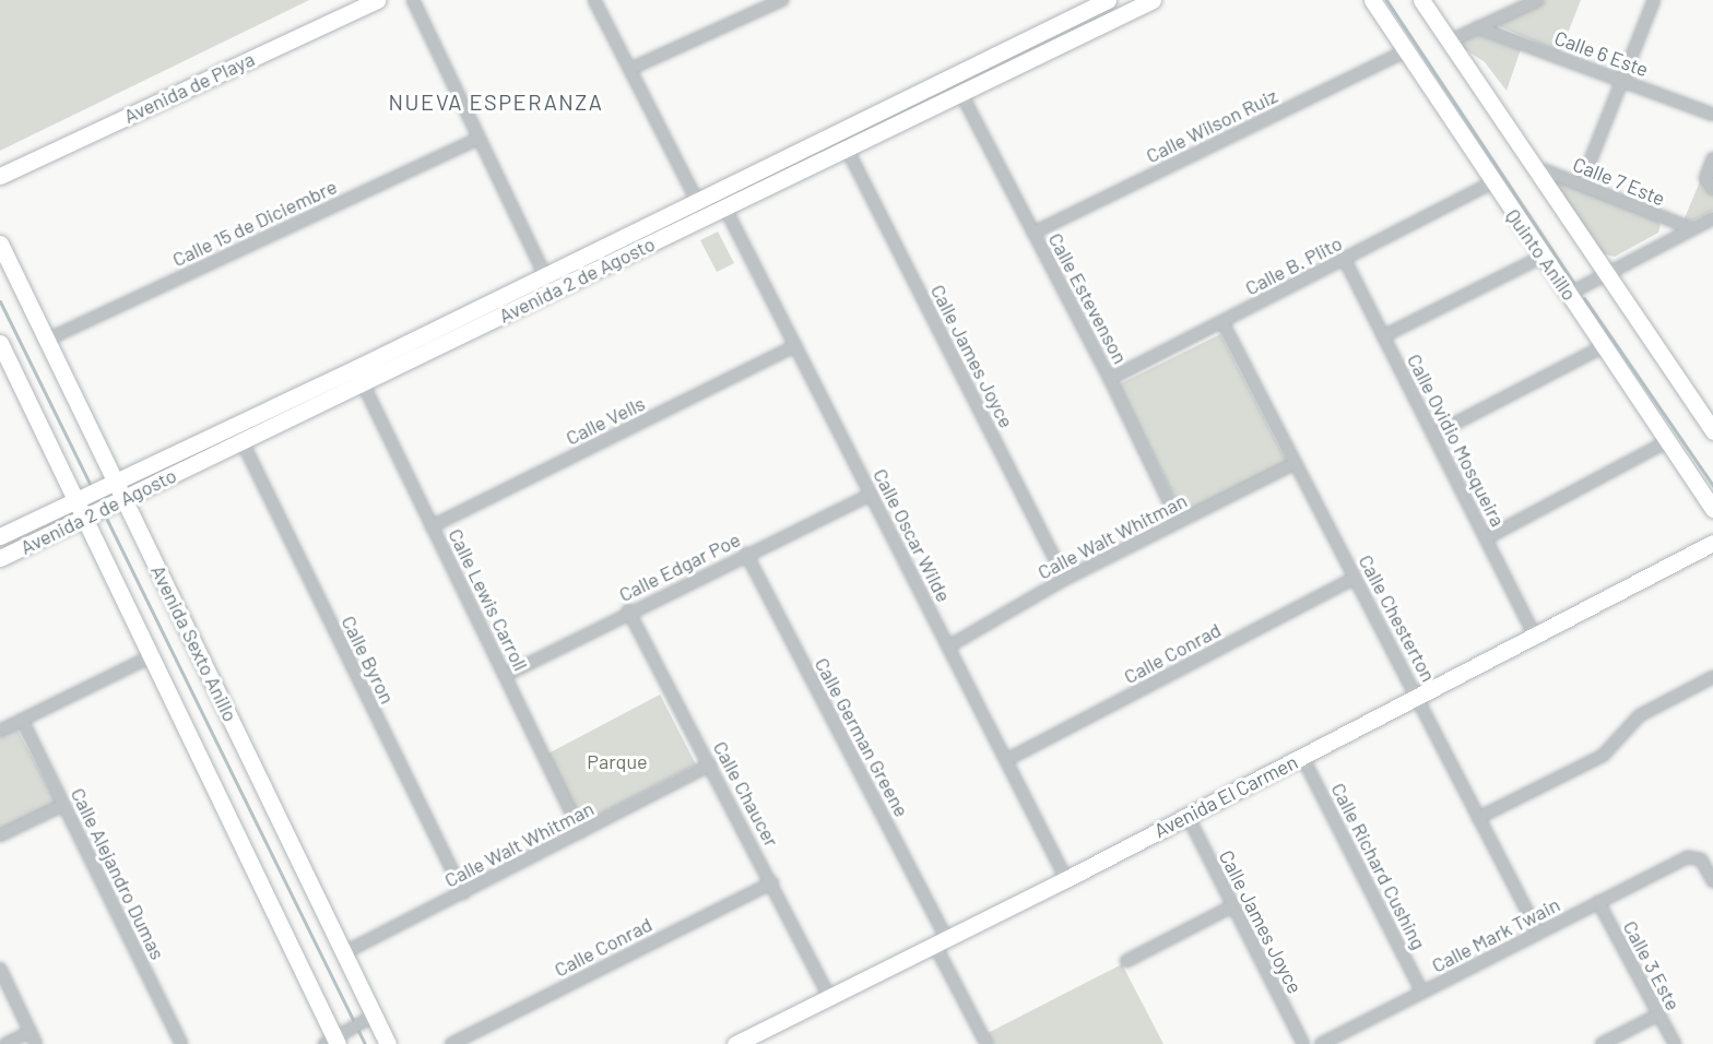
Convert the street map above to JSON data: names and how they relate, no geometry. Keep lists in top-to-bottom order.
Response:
{
  "streets": {
    "street": [
      "Calle 6 Este",
      "Avenida de Playa",
      "Calle Wilson Ruiz",
      "Calle 7 Este",
      "Calle 15 de Diciembre",
      "Quinto Anillo",
      "Calle B. Plito",
      "Avenida 2 de Agosto",
      "Calle Estevenson",
      "Calle James Joyce",
      "Calle Vells",
      "Calle Ovidio Mosqueira",
      "Calle Oscar Wilde",
      "Calle Walt Whitman",
      "Calle Edgar Poe",
      "Calle Lewis Carroll",
      "Calle Chesterton",
      "Avenida Sexto Anillo",
      "Calle Conrad",
      "Calle Byron",
      "Calle German Greene",
      "Calle Chaucer",
      "Avenida El Carmen",
      "Calle Richard Cushing",
      "Calle Alejandro Dumas",
      "Calle Mark Twain",
      "Calle 3 Este"
    ]
  },
  "crossings": [
    ["Calle Wilson Ruiz", "Quinto Anillo"],
    ["Calle Wilson Ruiz", "Calle Estevenson"],
    ["Calle 7 Este", "Quinto Anillo"],
    ["Calle 15 de Diciembre", "Avenida Sexto Anillo"],
    ["Quinto Anillo", "Calle B. Plito"],
    ["Calle B. Plito", "Calle Estevenson"],
    ["Calle B. Plito", "Calle Ovidio Mosqueira"],
    ["Calle B. Plito", "Calle Chesterton"],
    ["Avenida 2 de Agosto", "Calle Estevenson"],
    ["Avenida 2 de Agosto", "Calle James Joyce"],
    ["Avenida 2 de Agosto", "Calle Oscar Wilde"],
    ["Avenida 2 de Agosto", "Calle Lewis Carroll"],
    ["Avenida 2 de Agosto", "Avenida Sexto Anillo"],
    ["Avenida 2 de Agosto", "Calle Byron"],
    ["Calle Estevenson", "Calle Walt Whitman"],
    ["Calle James Joyce", "Calle Walt Whitman"],
    ["Calle James Joyce", "Avenida El Carmen"],
    ["Calle Vells", "Calle Oscar Wilde"],
    ["Calle Vells", "Calle Lewis Carroll"],
    ["Calle Ovidio Mosqueira", "Avenida El Carmen"],
    ["Calle Oscar Wilde", "Calle Walt Whitman"],
    ["Calle Oscar Wilde", "Calle Edgar Poe"],
    ["Calle Oscar Wilde", "Calle Conrad"],
    ["Calle Oscar Wilde", "Avenida El Carmen"],
    ["Calle Walt Whitman", "Calle Lewis Carroll"],
    ["Calle Walt Whitman", "Calle Chesterton"],
    ["Calle Walt Whitman", "Avenida Sexto Anillo"],
    ["Calle Walt Whitman", "Calle Byron"],
    ["Calle Walt Whitman", "Calle Chaucer"],
    ["Calle Edgar Poe", "Calle Lewis Carroll"],
    ["Calle Edgar Poe", "Calle German Greene"],
    ["Calle Edgar Poe", "Calle Chaucer"],
    ["Calle Chesterton", "Calle Conrad"],
    ["Calle Chesterton", "Avenida El Carmen"],
    ["Calle Chesterton", "Calle Mark Twain"],
    ["Calle Conrad", "Calle Chaucer"],
    ["Calle German Greene", "Avenida El Carmen"],
    ["Calle Chaucer", "Avenida El Carmen"],
    ["Avenida El Carmen", "Calle Richard Cushing"],
    ["Calle Richard Cushing", "Calle Mark Twain"],
    ["Calle Mark Twain", "Calle 3 Este"]
  ],
  "districts": ["NUEVA ESPERANZA"],
  "parks": ["Parque"]
}
